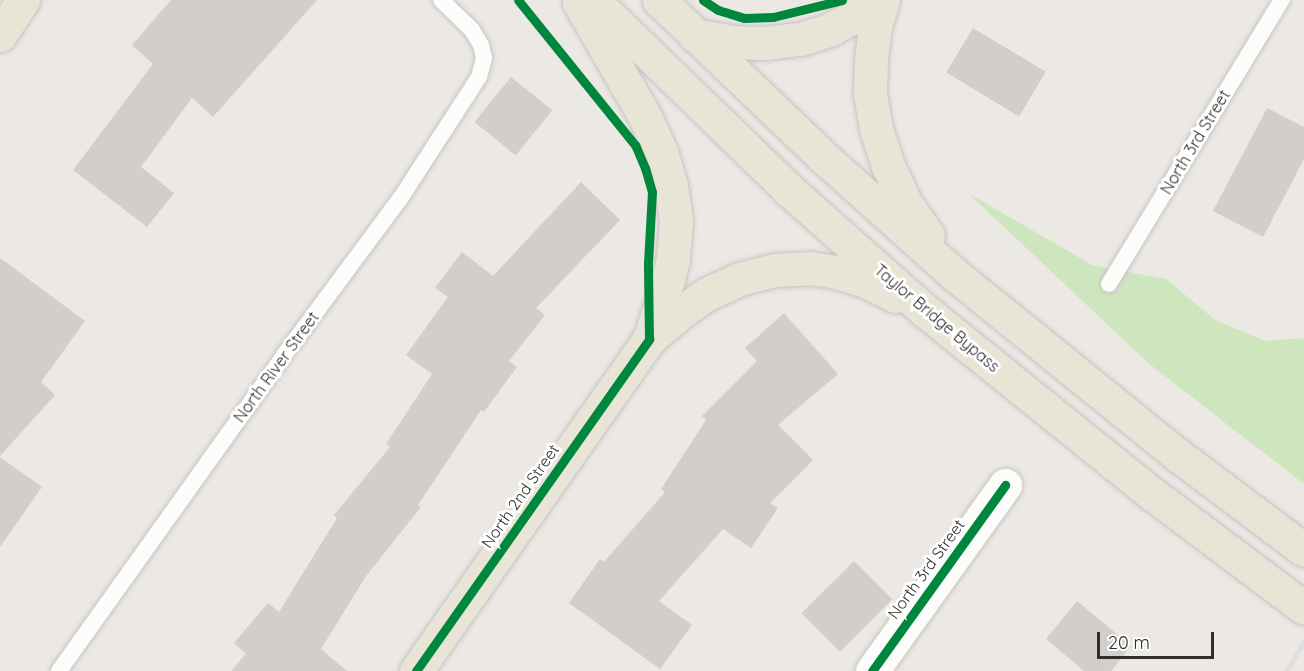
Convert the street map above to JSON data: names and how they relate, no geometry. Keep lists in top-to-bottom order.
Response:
{
  "streets": {
    "main road": ["Taylor Bridge Bypass", "North 2nd Street"],
    "street": ["North 3rd Street"],
    "lane": ["North River Street"]
  },
  "scale_bar": "20 m"
}
